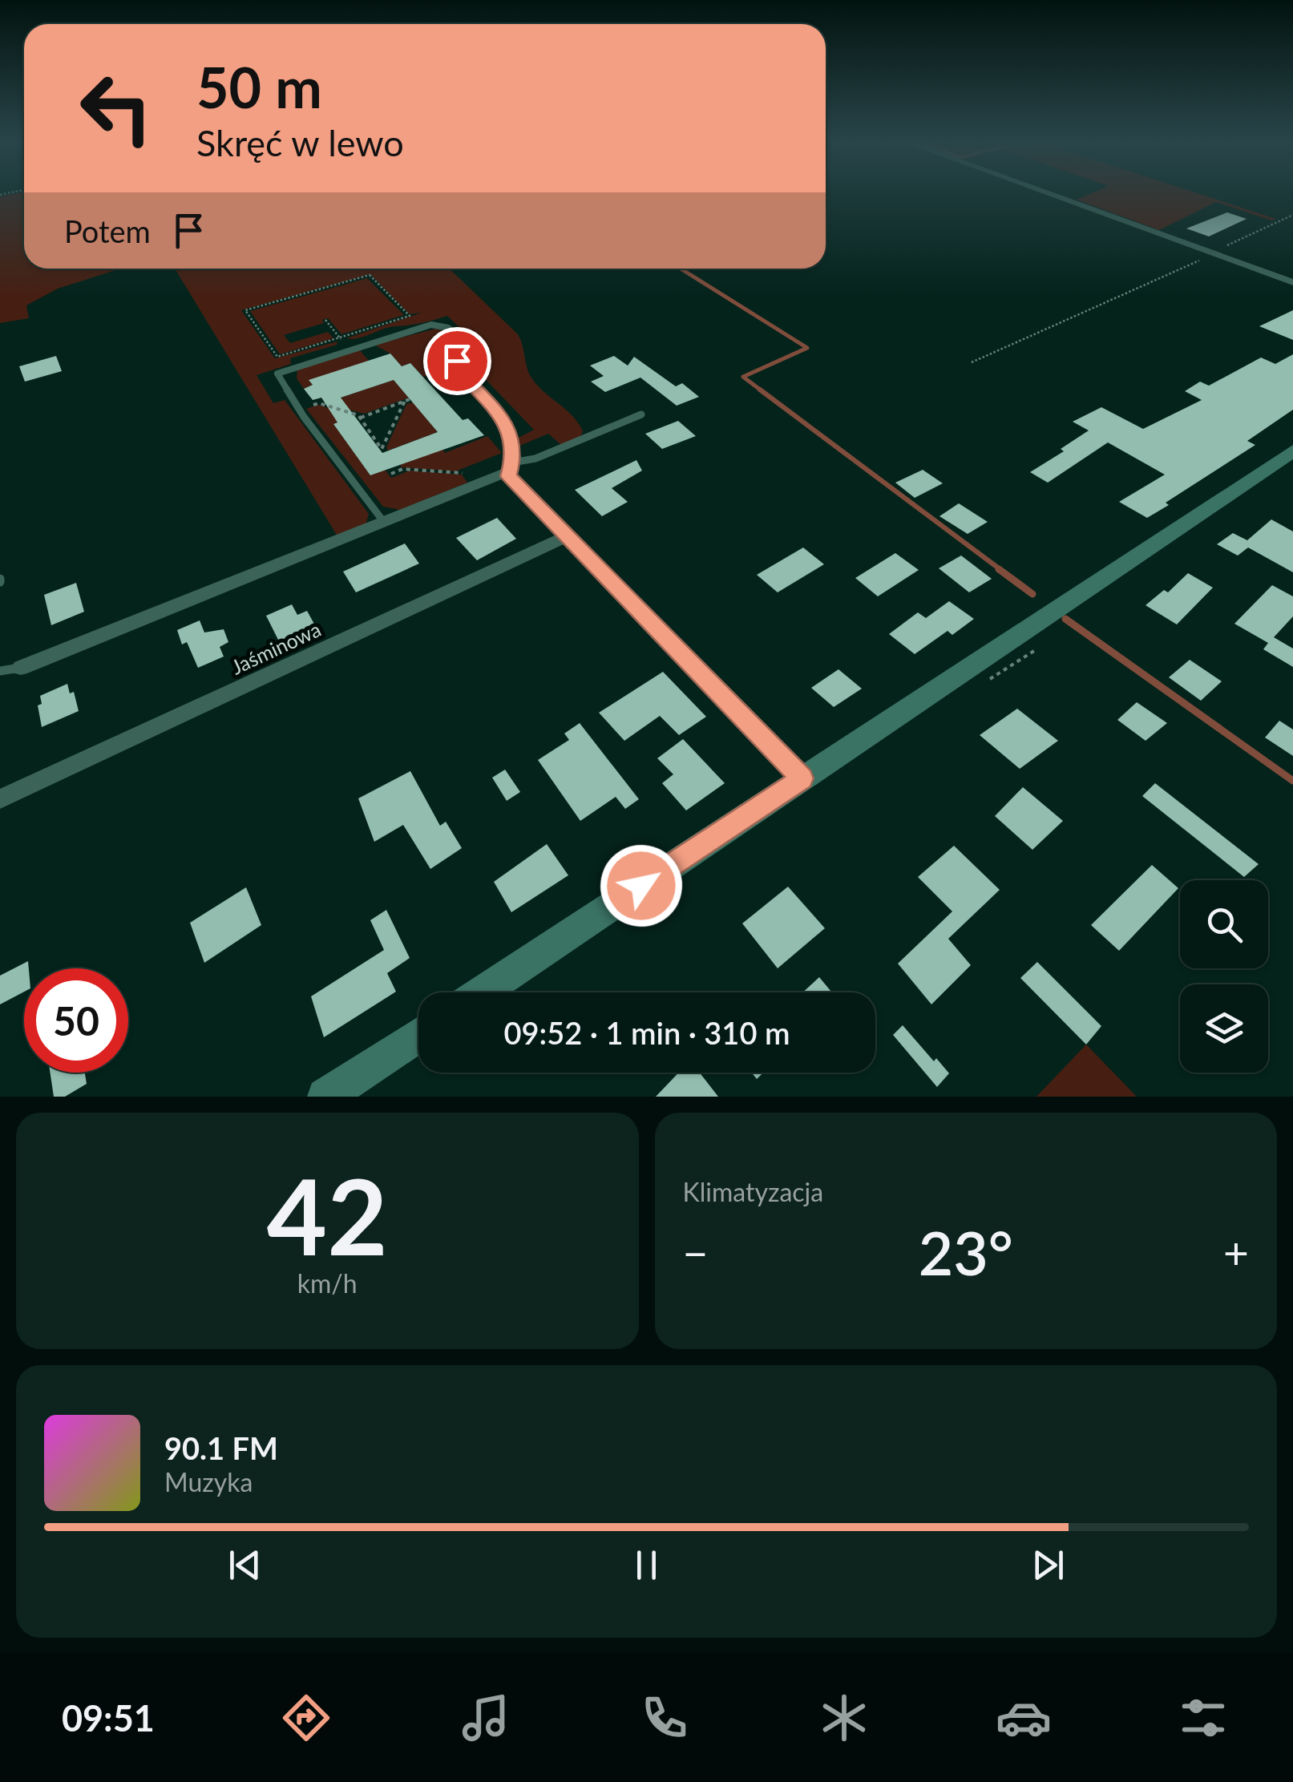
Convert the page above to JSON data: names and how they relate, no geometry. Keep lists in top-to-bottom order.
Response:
{
  "streets": {
    "street": ["Jaśminowa"]
  },
  "page": {
    "turn": ["50 m", "Skręć w lewo"],
    "then": "Potem",
    "limit": "50",
    "trip": "09:52 · 1 min · 310 m",
    "tile": [
      ["42", "km/h"],
      "Klimatyzacja"
    ],
    "heat": ["−", "23°", "+"],
    "song": ["90.1 FM", "Muzyka"],
    "tabs": "09:51"
  }
}
